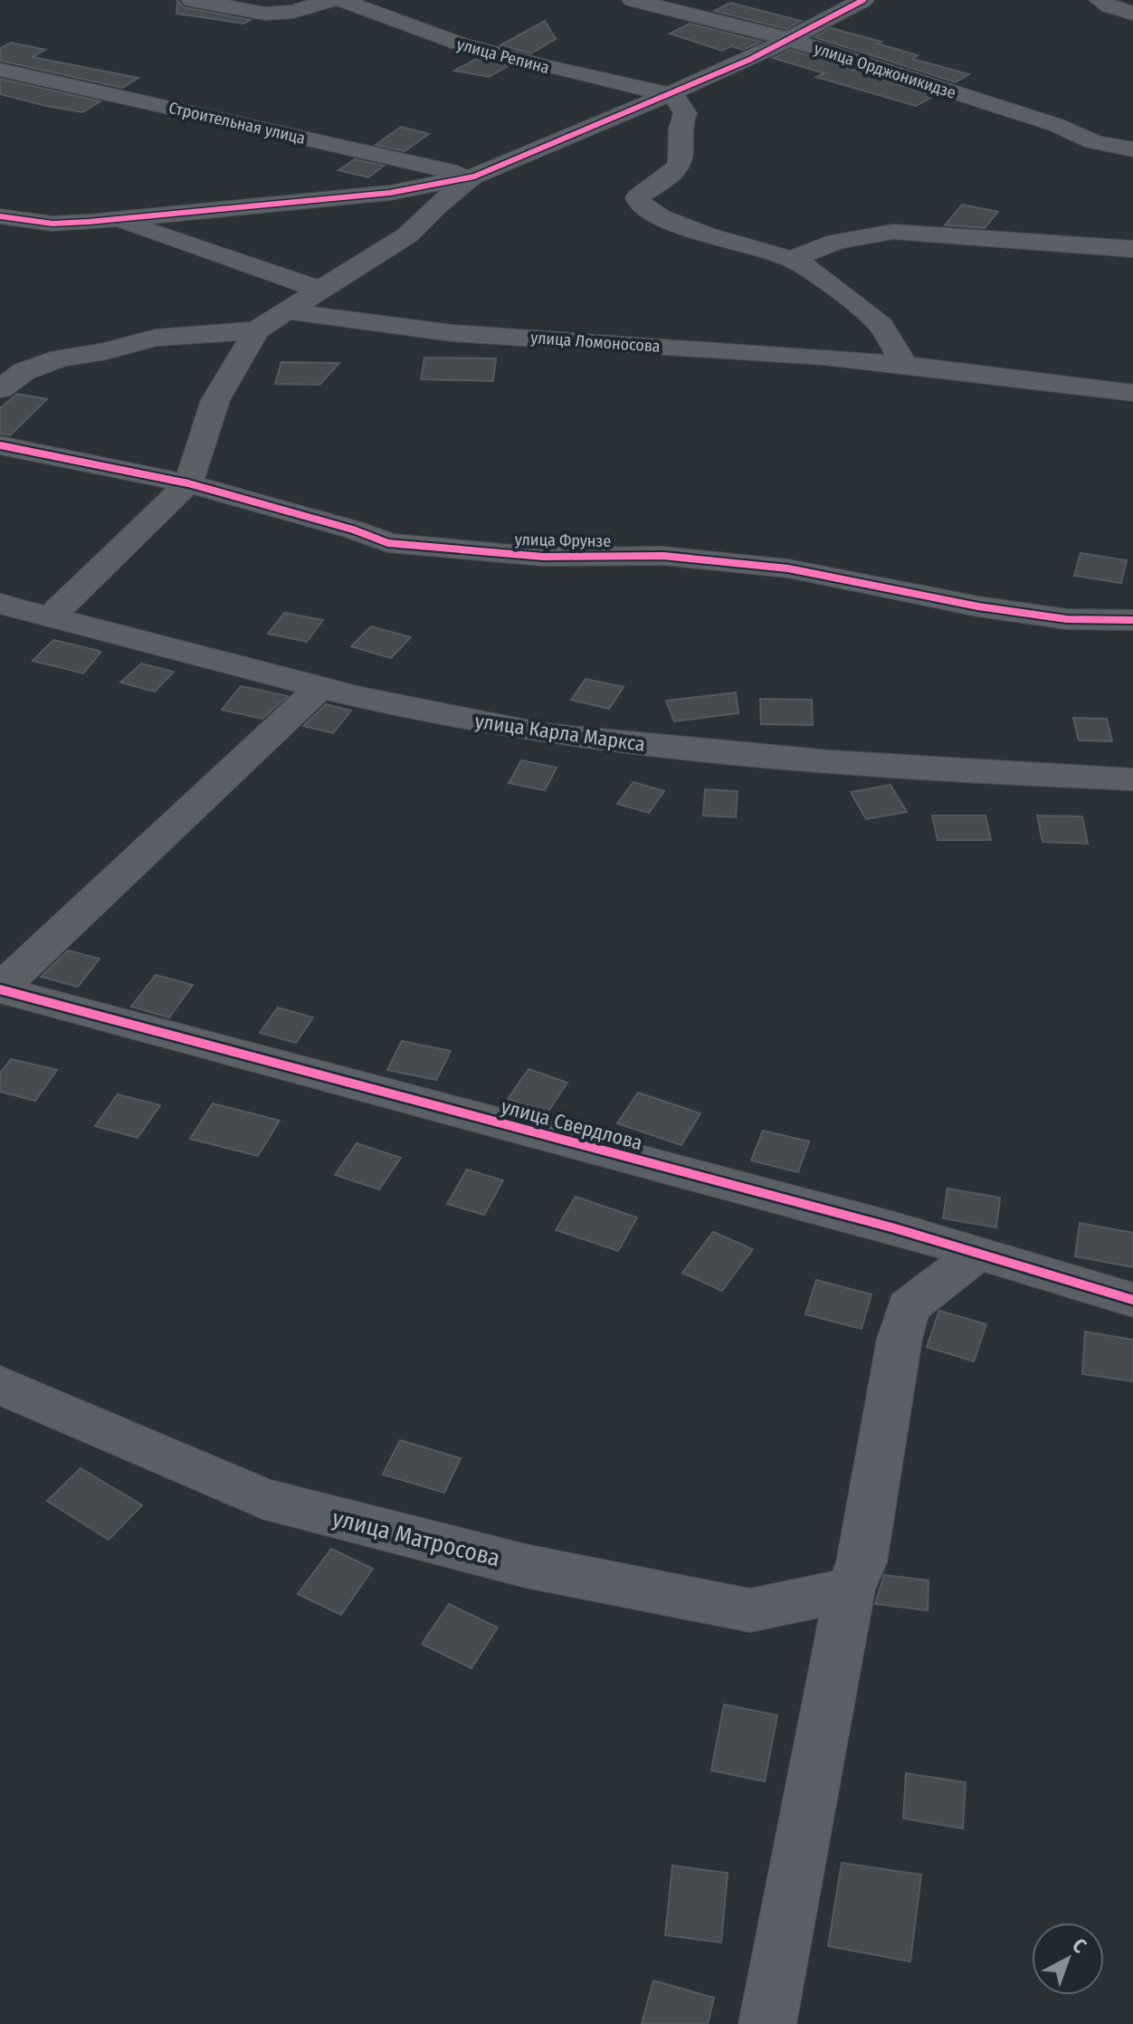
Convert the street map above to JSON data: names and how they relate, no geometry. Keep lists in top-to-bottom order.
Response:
{
  "streets": {
    "street": [
      "улица Репина",
      "улица Орджоникидзе",
      "Строительная улица",
      "улица Ломоносова",
      "улица Фрунзе",
      "улица Карла Маркса",
      "улица Свердлова",
      "улица Матросова"
    ]
  },
  "north": "top right"
}
